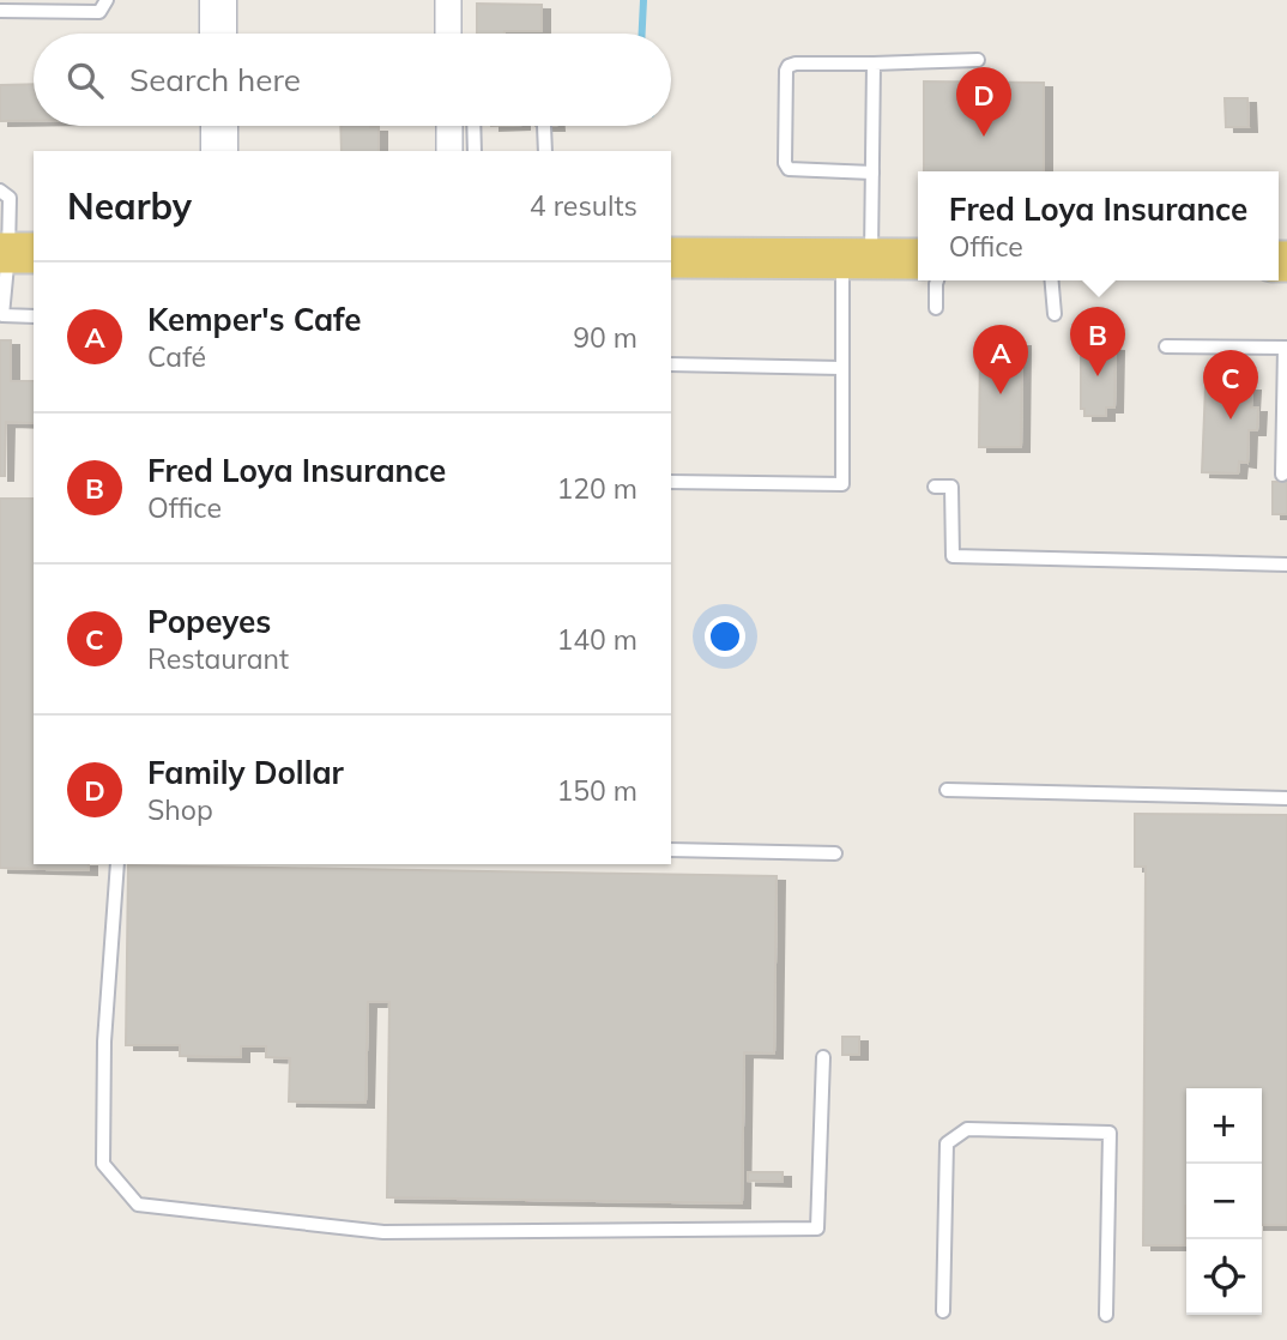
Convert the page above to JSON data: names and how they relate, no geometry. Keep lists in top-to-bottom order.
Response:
{
  "page": {
    "search": "Search here",
    "pins": [
      "D",
      "B",
      "A",
      "C"
    ],
    "heading": ["Nearby", "4 results"],
    "popup": ["Fred Loya Insurance", "Office"],
    "list": [
      {
        "mark": "A",
        "name": "Kemper's Cafe",
        "note": "Café",
        "value": "90 m"
      },
      {
        "mark": "B",
        "name": "Fred Loya Insurance",
        "note": "Office",
        "value": "120 m"
      },
      {
        "mark": "C",
        "name": "Popeyes",
        "note": "Restaurant",
        "value": "140 m"
      },
      {
        "mark": "D",
        "name": "Family Dollar",
        "note": "Shop",
        "value": "150 m"
      }
    ],
    "map_buttons": ["+", "−"]
  }
}
